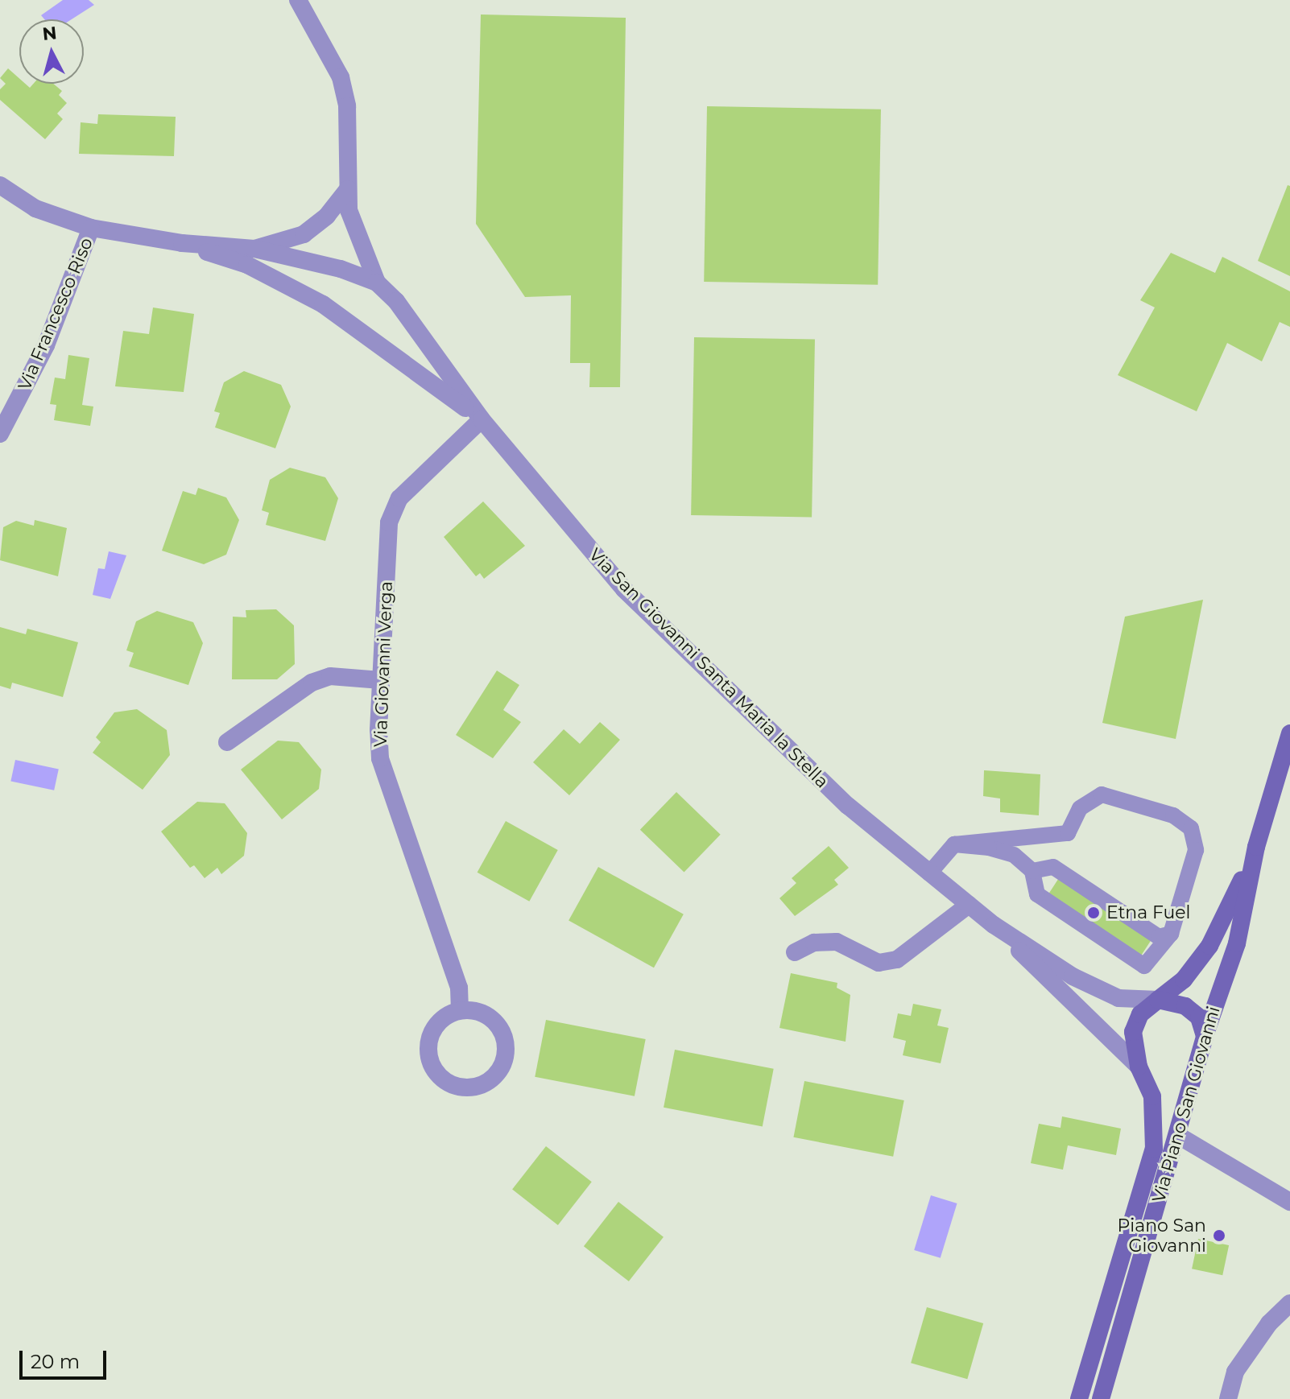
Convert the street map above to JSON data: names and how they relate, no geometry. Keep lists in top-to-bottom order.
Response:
{
  "streets": {
    "main road": ["Via Piano San Giovanni"],
    "street": ["Via Francesco Riso", "Via Giovanni Verga", "Via San Giovanni Santa Maria la Stella"]
  },
  "crossings": [
    ["Via Giovanni Verga", "Via San Giovanni Santa Maria la Stella"]
  ],
  "places": ["Etna Fuel", "Piano San Giovanni"],
  "scale_bar": "20 m",
  "north": "top"
}
